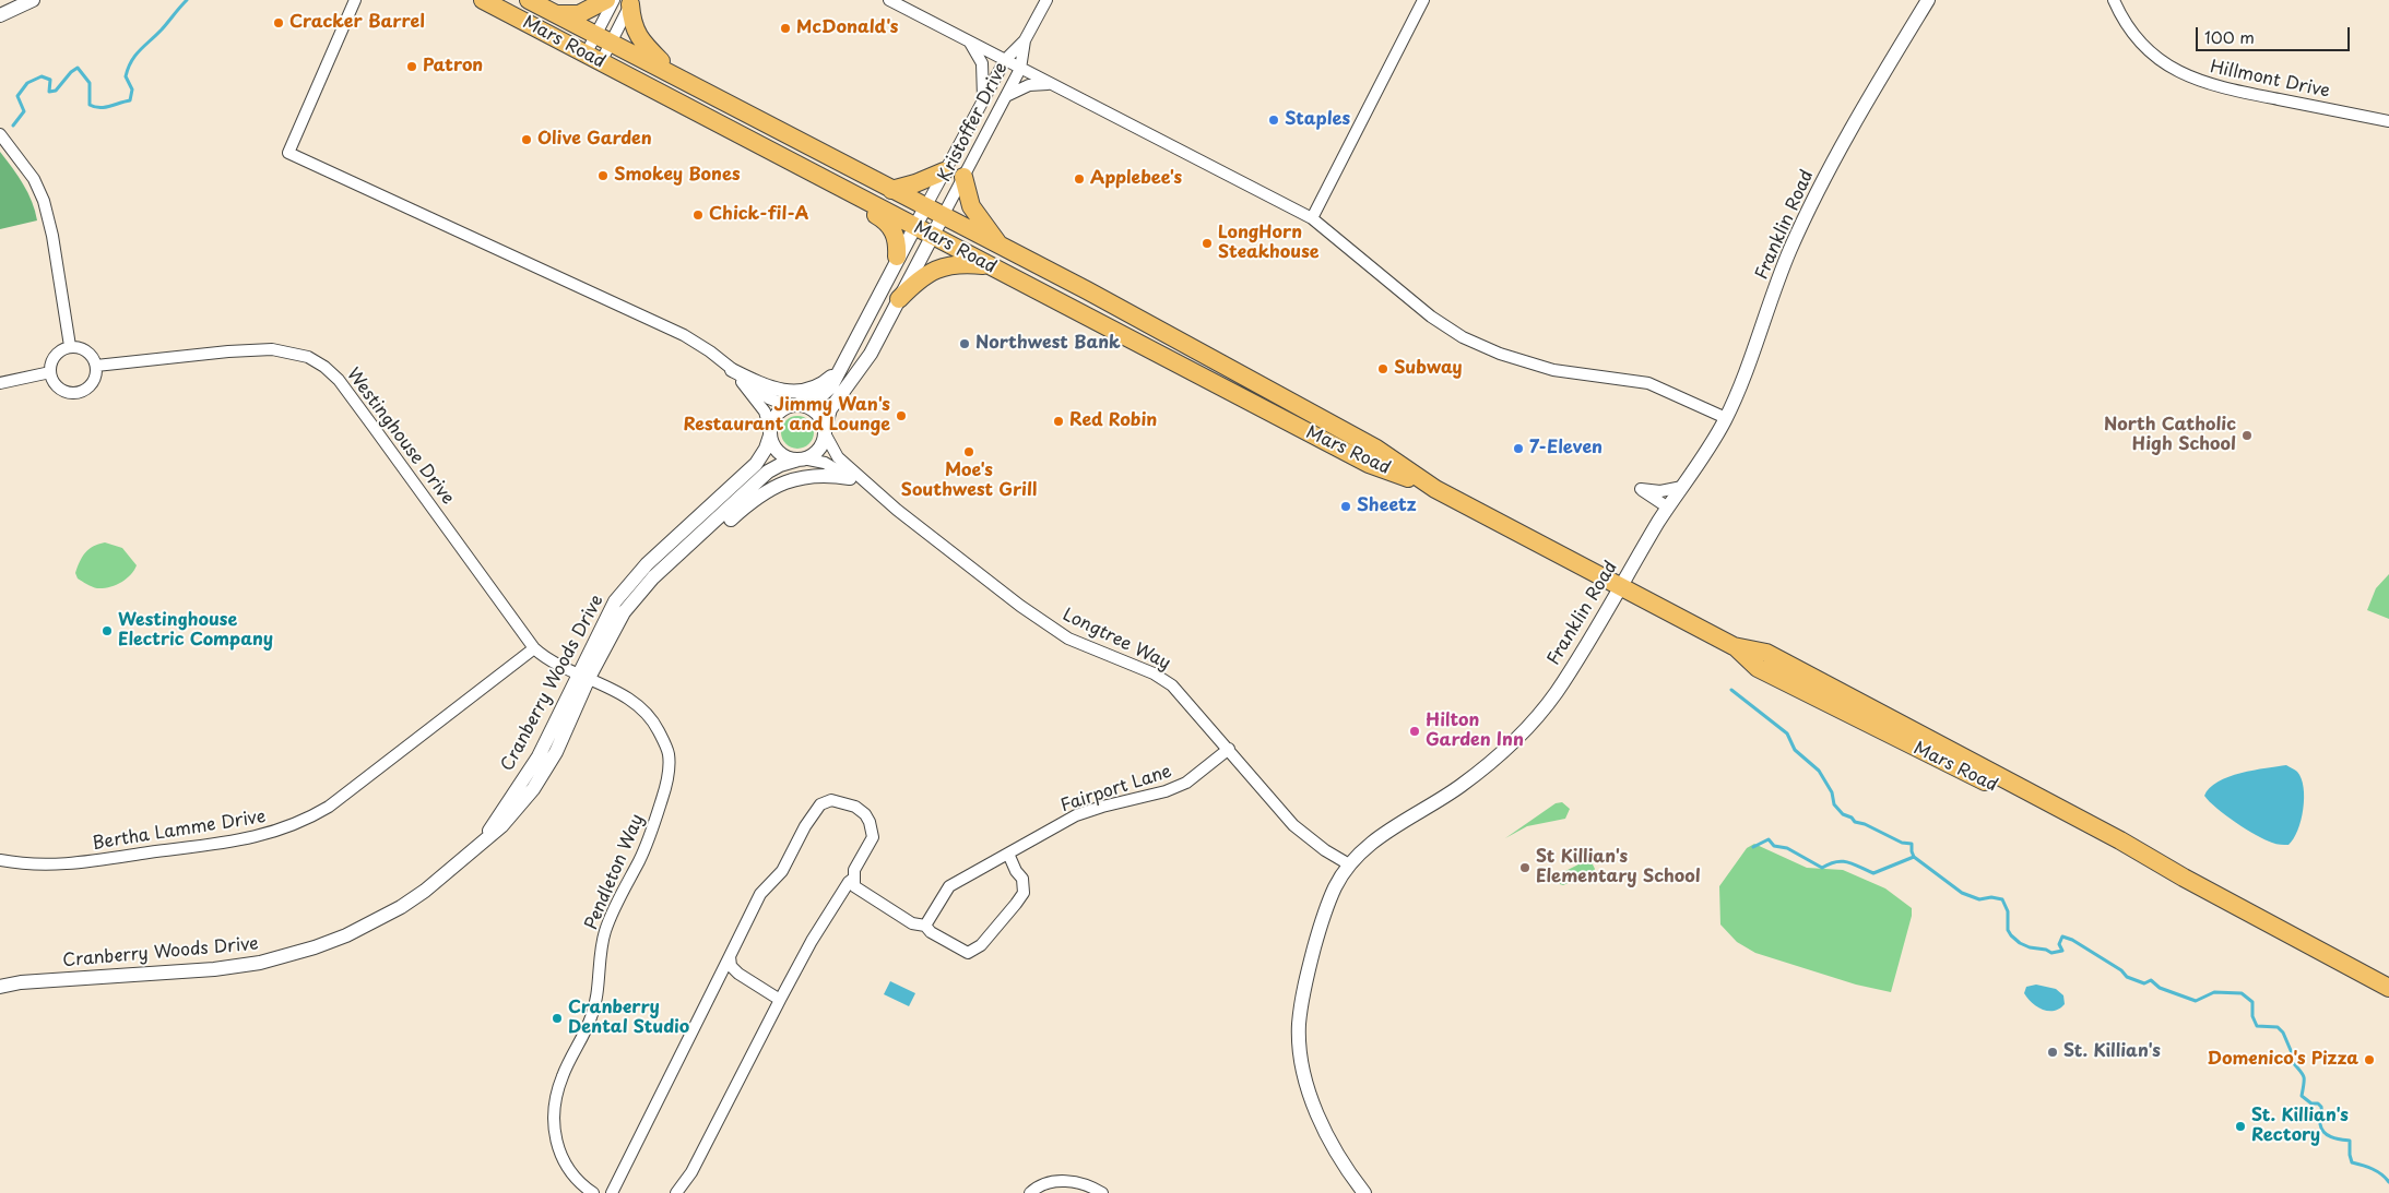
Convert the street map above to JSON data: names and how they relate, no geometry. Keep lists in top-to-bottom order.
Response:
{
  "streets": {
    "main road": ["Mars Road"],
    "street": [
      "Hillmont Drive",
      "Kristoffer Drive",
      "Franklin Road",
      "Westinghouse Drive",
      "Longtree Way",
      "Cranberry Woods Drive",
      "Fairport Lane",
      "Bertha Lamme Drive",
      "Pendleton Way"
    ]
  },
  "crossings": [
    ["Mars Road", "Kristoffer Drive"],
    ["Mars Road", "Franklin Road"],
    ["Franklin Road", "Longtree Way"],
    ["Westinghouse Drive", "Cranberry Woods Drive"],
    ["Westinghouse Drive", "Bertha Lamme Drive"],
    ["Westinghouse Drive", "Pendleton Way"],
    ["Longtree Way", "Fairport Lane"],
    ["Cranberry Woods Drive", "Pendleton Way"]
  ],
  "places": [
    "Cracker Barrel",
    "McDonald's",
    "Patron",
    "Staples",
    "Olive Garden",
    "Smokey Bones",
    "Applebee's",
    "Chick-fil-A",
    "LongHorn Steakhouse",
    "Northwest Bank",
    "Subway",
    "Jimmy Wan's Restaurant and Lounge",
    "Red Robin",
    "North Catholic High School",
    "7-Eleven",
    "Moe's Southwest Grill",
    "Sheetz",
    "Westinghouse Electric Company",
    "Hilton Garden Inn",
    "St Killian's Elementary School",
    "Cranberry Dental Studio",
    "St. Killian's",
    "Domenico's Pizza",
    "St. Killian's Rectory"
  ],
  "scale_bar": "100 m"
}
